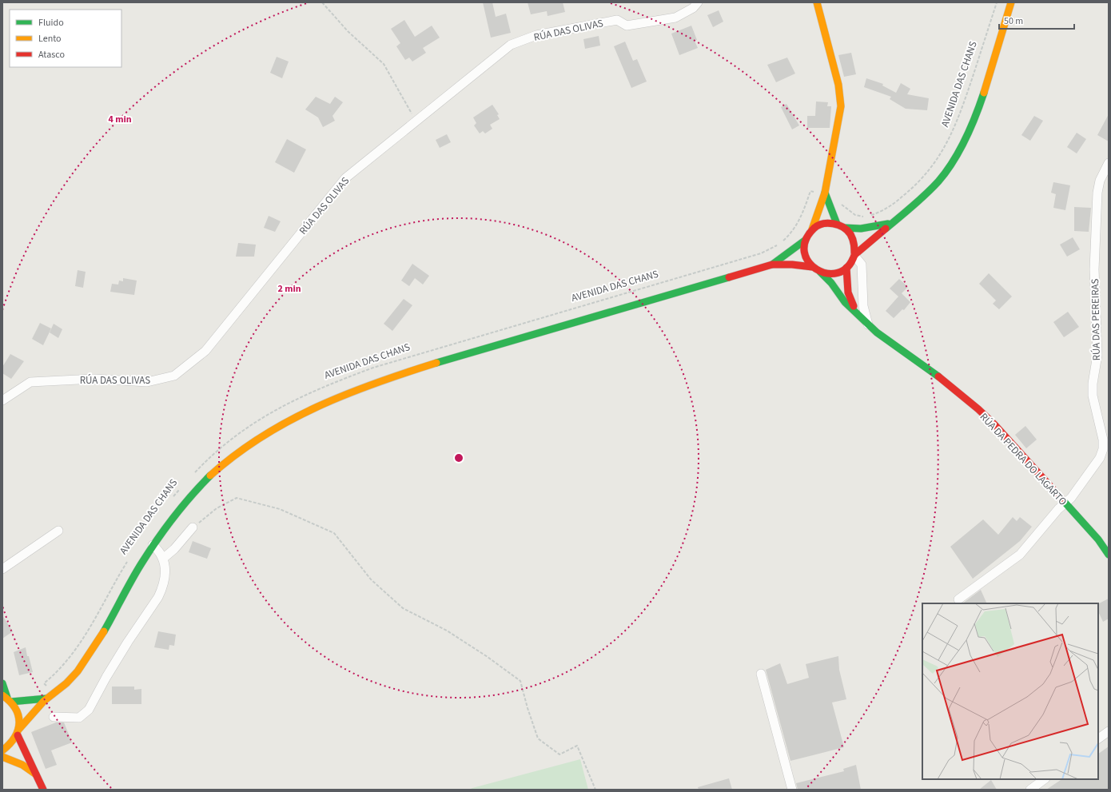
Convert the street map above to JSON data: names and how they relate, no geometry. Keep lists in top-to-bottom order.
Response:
{
  "streets": {
    "main road": ["AVENIDA DAS CHANS", "RÚA DA PEDRA DO LAGARTO"],
    "street": ["RÚA DAS OLIVAS", "RÚA DAS PEREIRAS"]
  },
  "crossings": [
    ["AVENIDA DAS CHANS", "RÚA DA PEDRA DO LAGARTO"],
    ["RÚA DAS PEREIRAS", "RÚA DA PEDRA DO LAGARTO"]
  ],
  "legend": ["Fluido", "Lento", "Atasco"],
  "scale_bar": "50 m",
  "rings": ["4 min", "2 min"]
}
